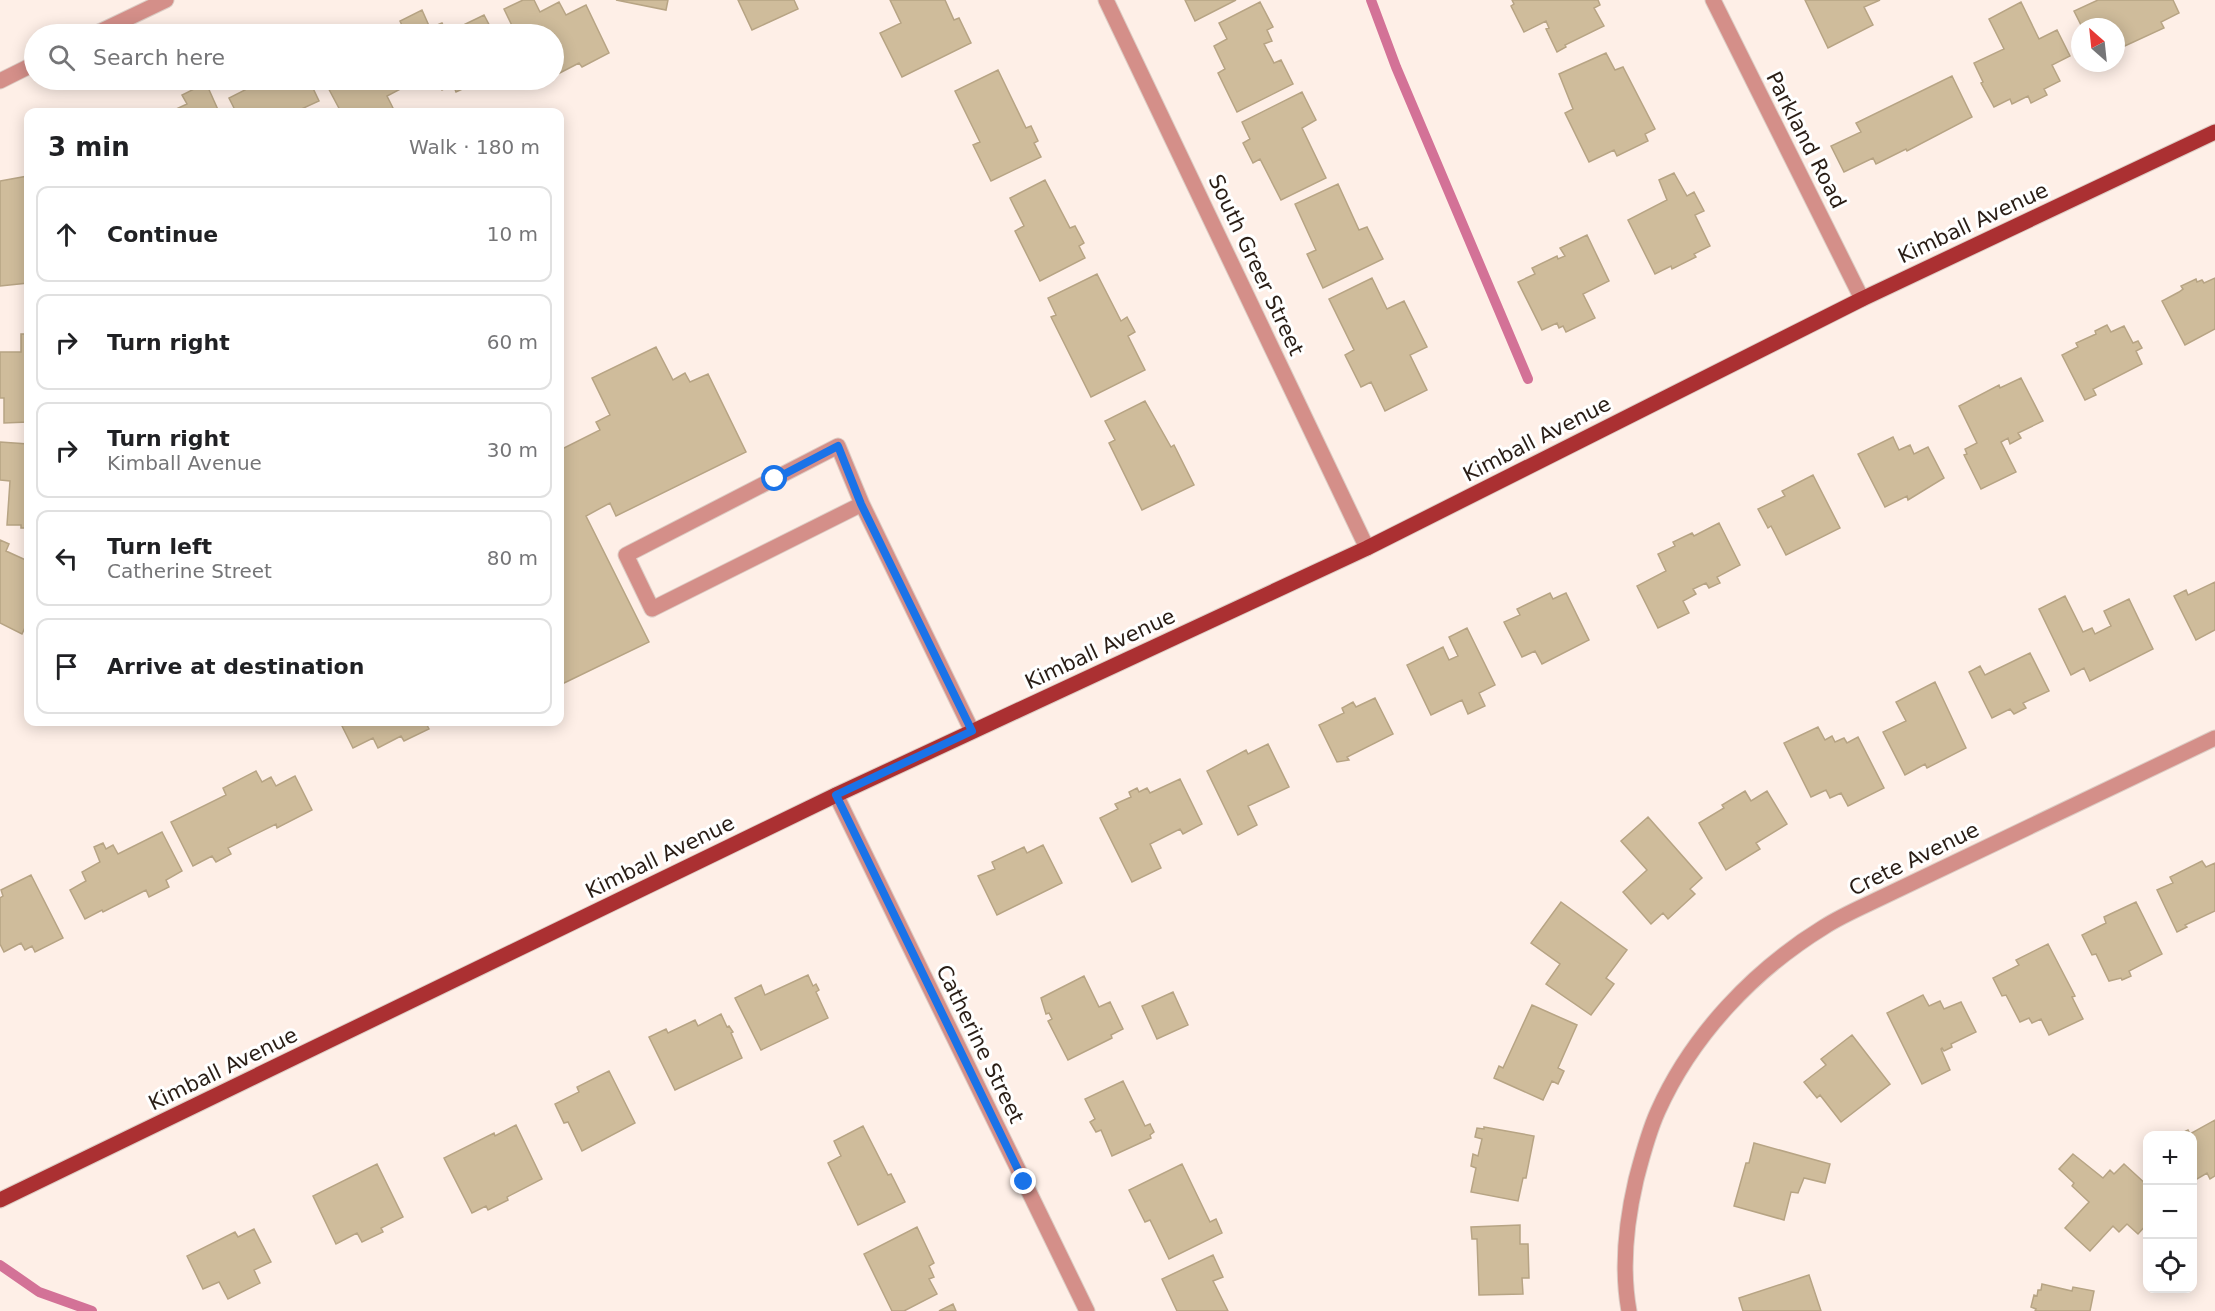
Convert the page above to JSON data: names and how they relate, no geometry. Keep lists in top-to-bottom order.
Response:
{
  "streets": {
    "main road": ["Kimball Avenue"],
    "street": [
      "Parkland Road",
      "South Greer Street",
      "Crete Avenue",
      "Catherine Street"
    ]
  },
  "crossings": [
    ["Parkland Road", "Kimball Avenue"],
    ["Kimball Avenue", "South Greer Street"],
    ["Kimball Avenue", "Catherine Street"]
  ],
  "north": "top left",
  "page": {
    "search": "Search here",
    "heading": ["3 min", "Walk · 180 m"],
    "list": [
      ["Continue", "10 m"],
      ["Turn right", "60 m"],
      ["Turn right", "Kimball Avenue", "30 m"],
      ["Turn left", "Catherine Street", "80 m"],
      "Arrive at destination"
    ],
    "map_buttons": ["+", "−"]
  }
}
